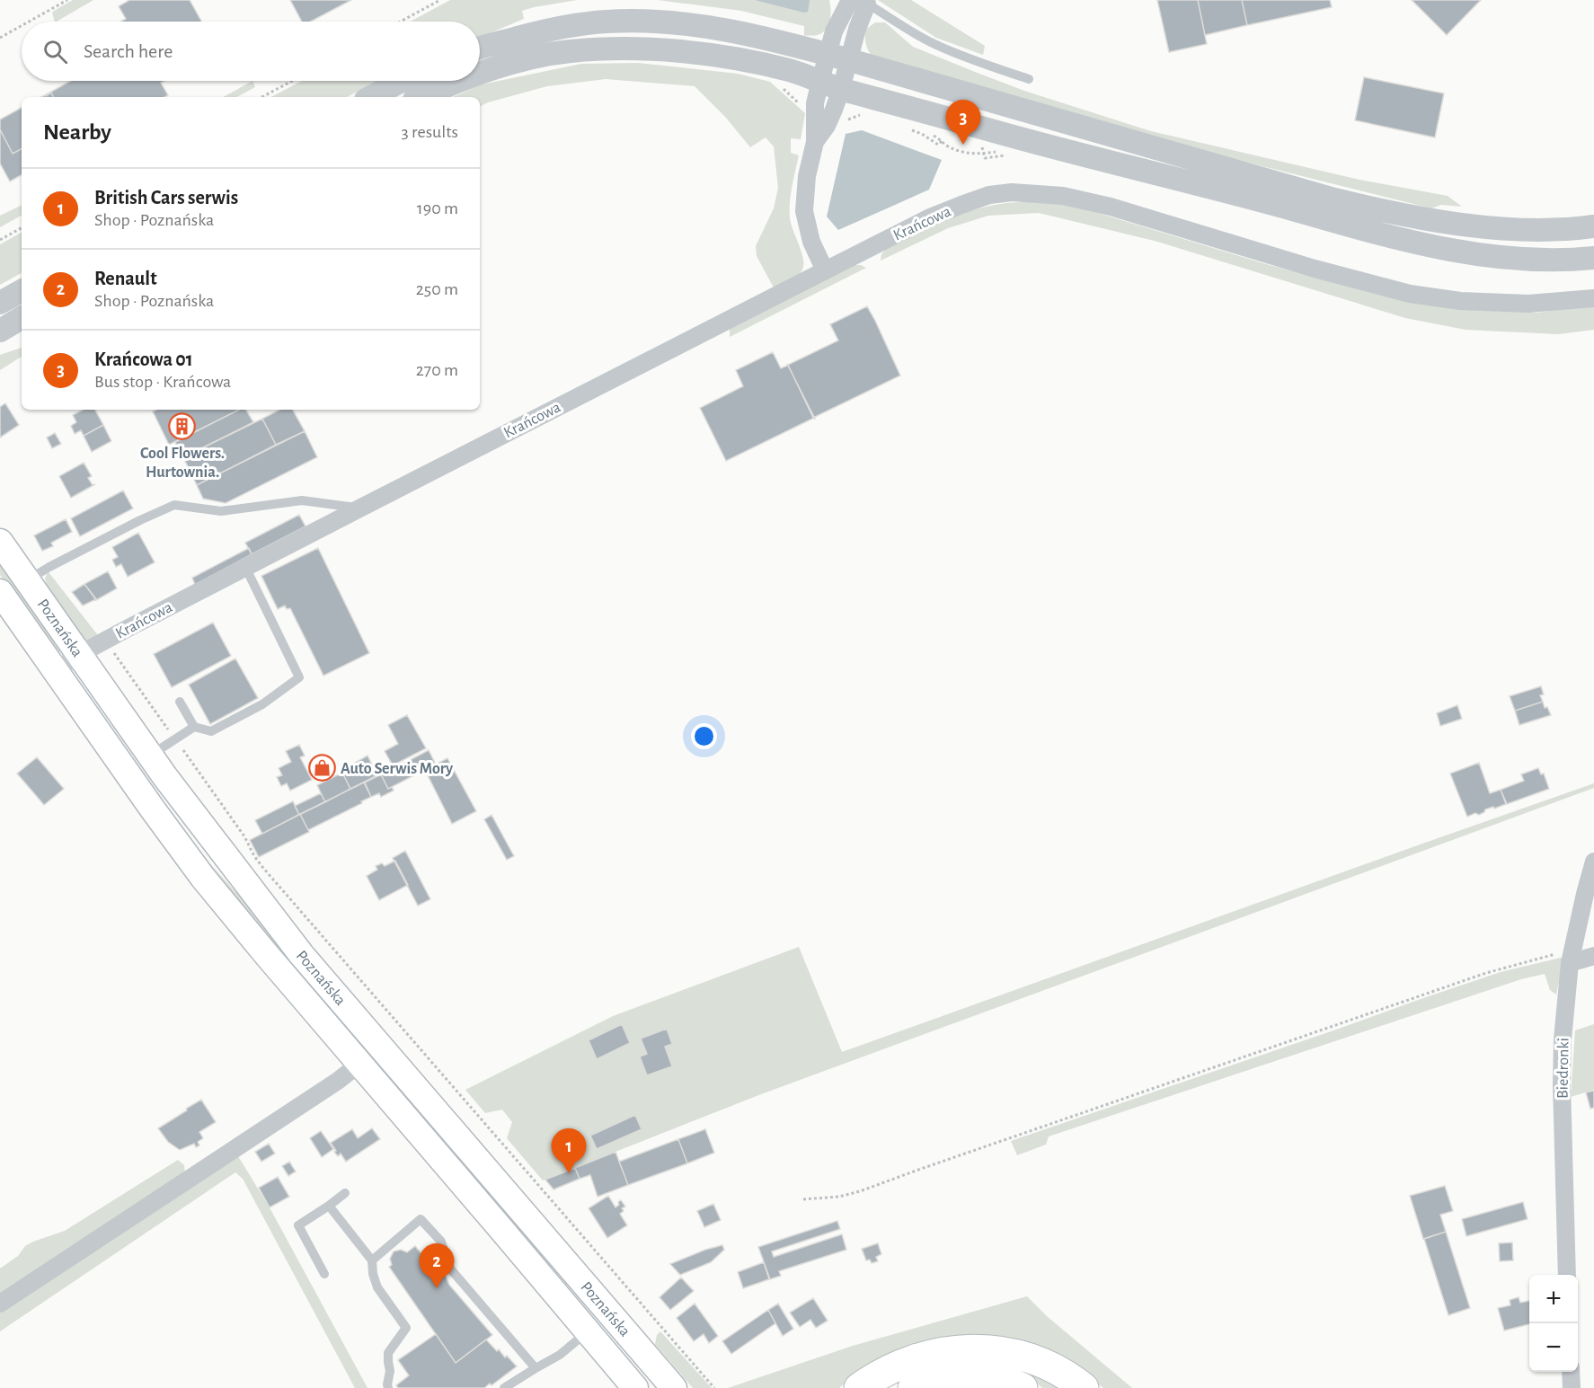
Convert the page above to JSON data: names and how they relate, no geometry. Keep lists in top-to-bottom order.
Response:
{
  "streets": {
    "main road": ["Poznańska"],
    "street": ["Krańcowa", "Biedronki"]
  },
  "crossings": [
    ["Krańcowa", "Poznańska"]
  ],
  "places": {
    "building": ["Cool Flowers. Hurtownia."],
    "shop": ["Auto Serwis Mory"]
  },
  "page": {
    "search": "Search here",
    "heading": ["Nearby", "3 results"],
    "pins": ["3", "1", "2"],
    "list": [
      {
        "mark": "1",
        "name": "British Cars serwis",
        "note": "Shop · Poznańska",
        "value": "190 m"
      },
      {
        "mark": "2",
        "name": "Renault",
        "note": "Shop · Poznańska",
        "value": "250 m"
      },
      {
        "mark": "3",
        "name": "Krańcowa 01",
        "note": "Bus stop · Krańcowa",
        "value": "270 m"
      }
    ],
    "map_buttons": ["+", "−"]
  }
}
